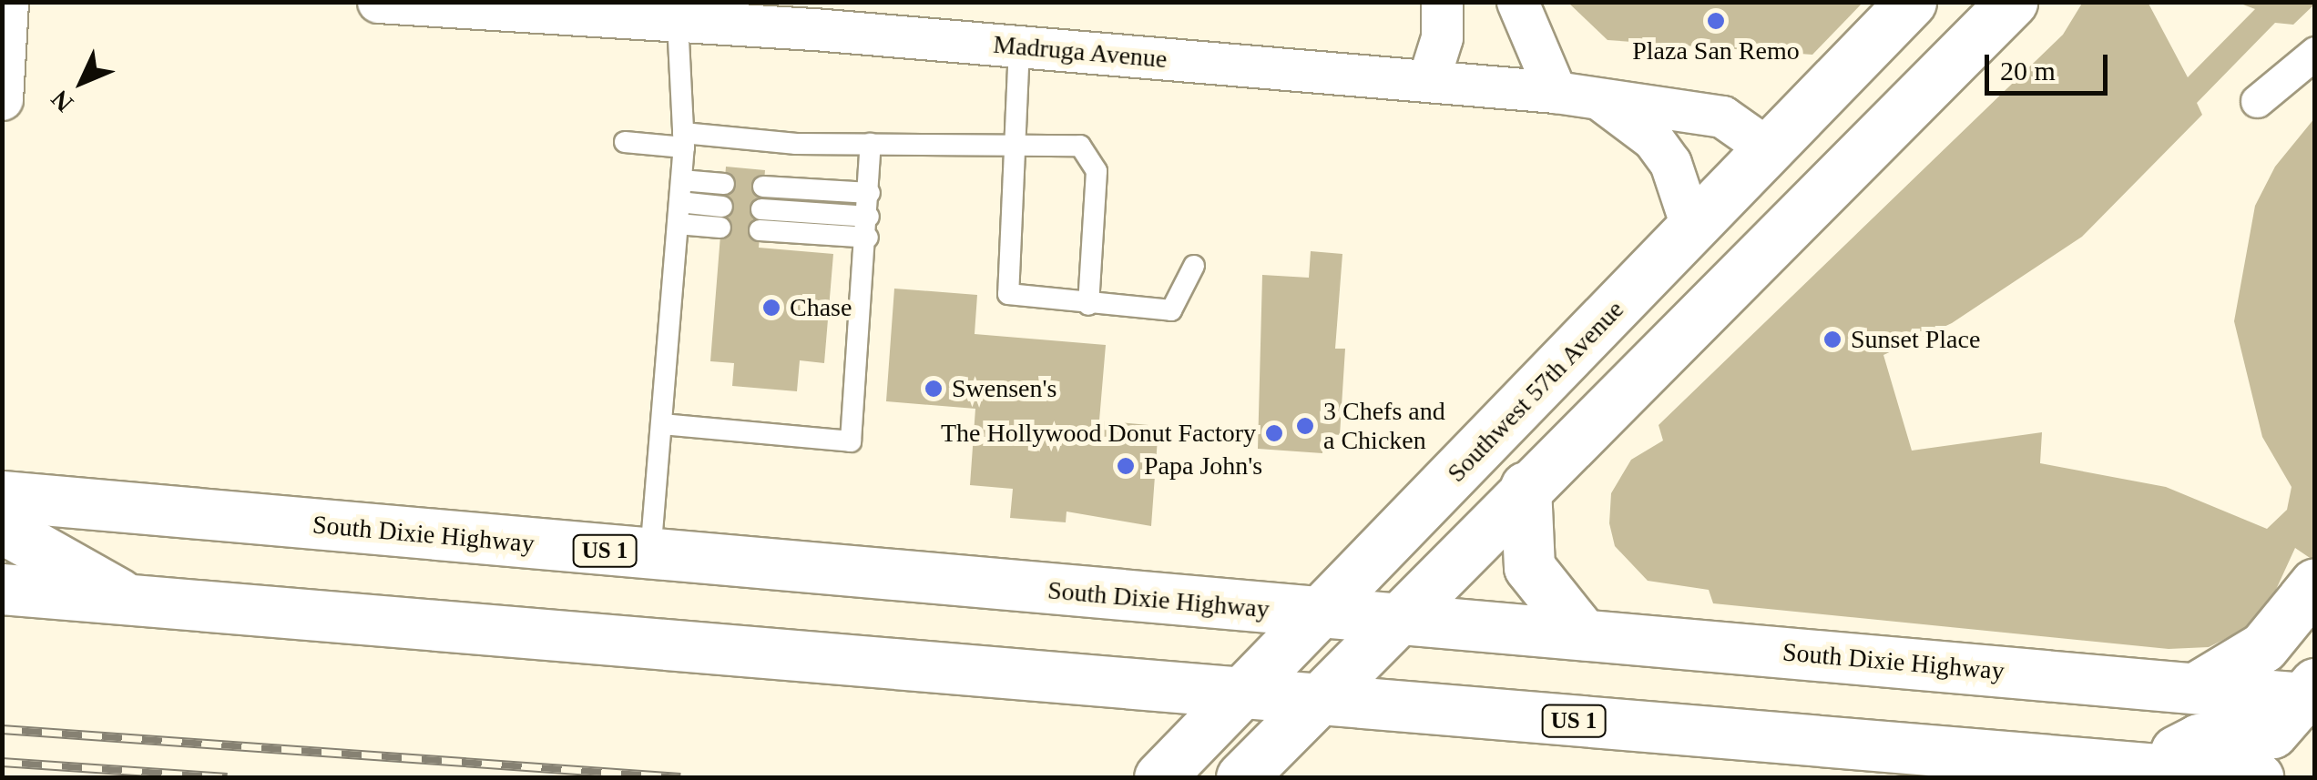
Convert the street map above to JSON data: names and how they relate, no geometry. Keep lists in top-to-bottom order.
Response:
{
  "streets": {
    "main road": ["Southwest 57th Avenue", "South Dixie Highway", "US 1"],
    "street": ["Madruga Avenue"]
  },
  "crossings": [
    ["Madruga Avenue", "Southwest 57th Avenue"],
    ["Southwest 57th Avenue", "South Dixie Highway"],
    ["Southwest 57th Avenue", "US 1"]
  ],
  "places": [
    "Plaza San Remo",
    "Chase",
    "Sunset Place",
    "Swensen's",
    "3 Chefs and a Chicken",
    "The Hollywood Donut Factory",
    "Papa John's"
  ],
  "scale_bar": "20 m",
  "north": "bottom left"
}
